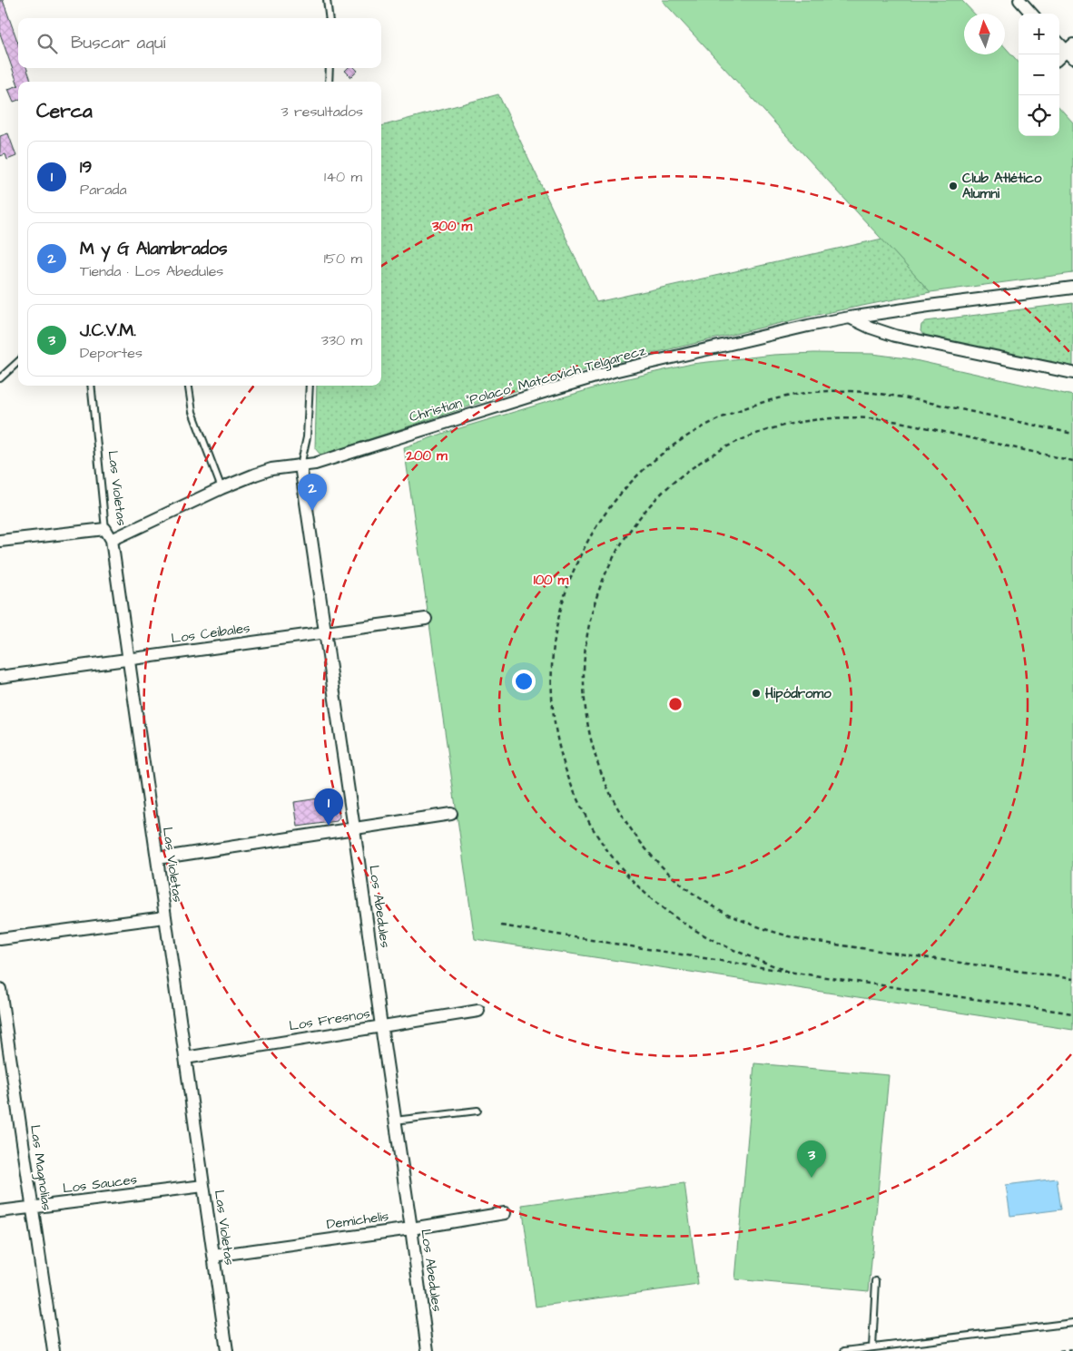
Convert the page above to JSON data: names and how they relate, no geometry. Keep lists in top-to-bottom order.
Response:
{
  "streets": {
    "street": [
      "Christian \"Polaco\" Matcovich Telgarecz",
      "Las Violetas",
      "Los Ceibales",
      "Los Abedules",
      "Los Fresnos",
      "Las Magnolias",
      "Los Sauces",
      "Demichelis"
    ]
  },
  "crossings": [
    ["Christian \"Polaco\" Matcovich Telgarecz", "Las Violetas"],
    ["Christian \"Polaco\" Matcovich Telgarecz", "Los Abedules"],
    ["Las Violetas", "Los Ceibales"],
    ["Las Violetas", "Los Fresnos"],
    ["Las Violetas", "Los Sauces"],
    ["Las Violetas", "Demichelis"],
    ["Los Ceibales", "Los Abedules"],
    ["Los Abedules", "Los Fresnos"],
    ["Los Abedules", "Demichelis"],
    ["Las Magnolias", "Los Sauces"]
  ],
  "places": ["Club Atlético Alumni", "Hipódromo"],
  "north": "top",
  "page": {
    "map_buttons": ["+", "−"],
    "search": "Buscar aquí",
    "heading": ["Cerca", "3 resultados"],
    "list": [
      {
        "mark": "1",
        "name": "19",
        "note": "Parada",
        "value": "140 m"
      },
      {
        "mark": "2",
        "name": "M y G Alambrados",
        "note": "Tienda · Los Abedules",
        "value": "150 m"
      },
      {
        "mark": "3",
        "name": "J.C.V.M.",
        "note": "Deportes",
        "value": "330 m"
      }
    ],
    "pins": ["2", "1", "3"]
  },
  "rings": ["300 m", "200 m", "100 m"]
}
